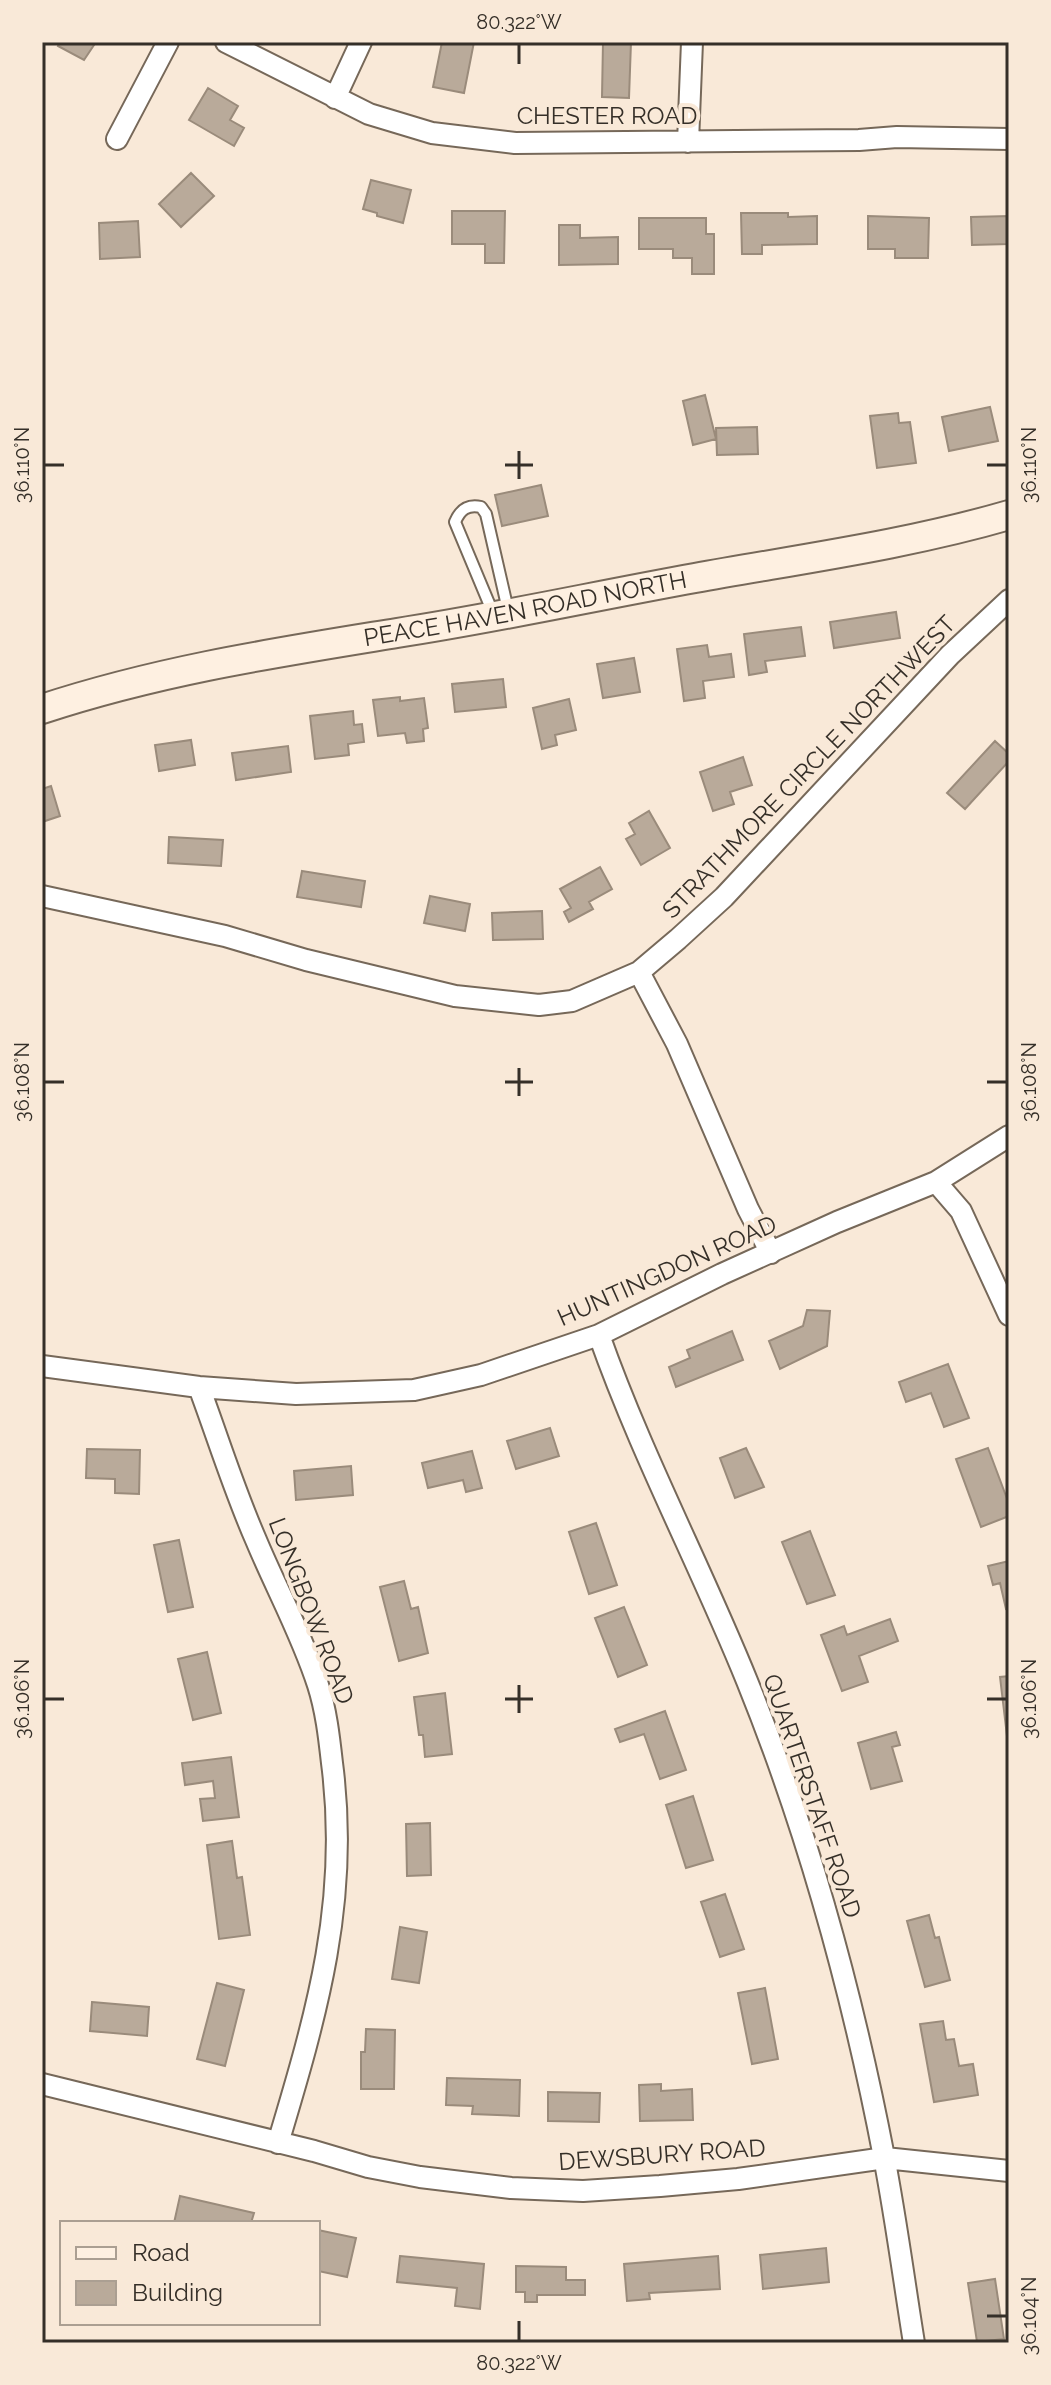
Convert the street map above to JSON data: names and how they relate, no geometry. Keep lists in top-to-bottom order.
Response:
{
  "streets": {
    "main road": ["PEACE HAVEN ROAD NORTH"],
    "street": [
      "CHESTER ROAD",
      "STRATHMORE CIRCLE NORTHWEST",
      "HUNTINGDON ROAD",
      "LONGBOW ROAD",
      "QUARTERSTAFF ROAD",
      "DEWSBURY ROAD"
    ]
  },
  "crossings": [
    ["HUNTINGDON ROAD", "LONGBOW ROAD"],
    ["HUNTINGDON ROAD", "QUARTERSTAFF ROAD"],
    ["LONGBOW ROAD", "DEWSBURY ROAD"],
    ["QUARTERSTAFF ROAD", "DEWSBURY ROAD"]
  ],
  "legend": ["Road", "Building"],
  "coordinates": [
    "80.322°W",
    "36.110°N",
    "36.108°N",
    "36.106°N",
    "36.104°N"
  ]
}
